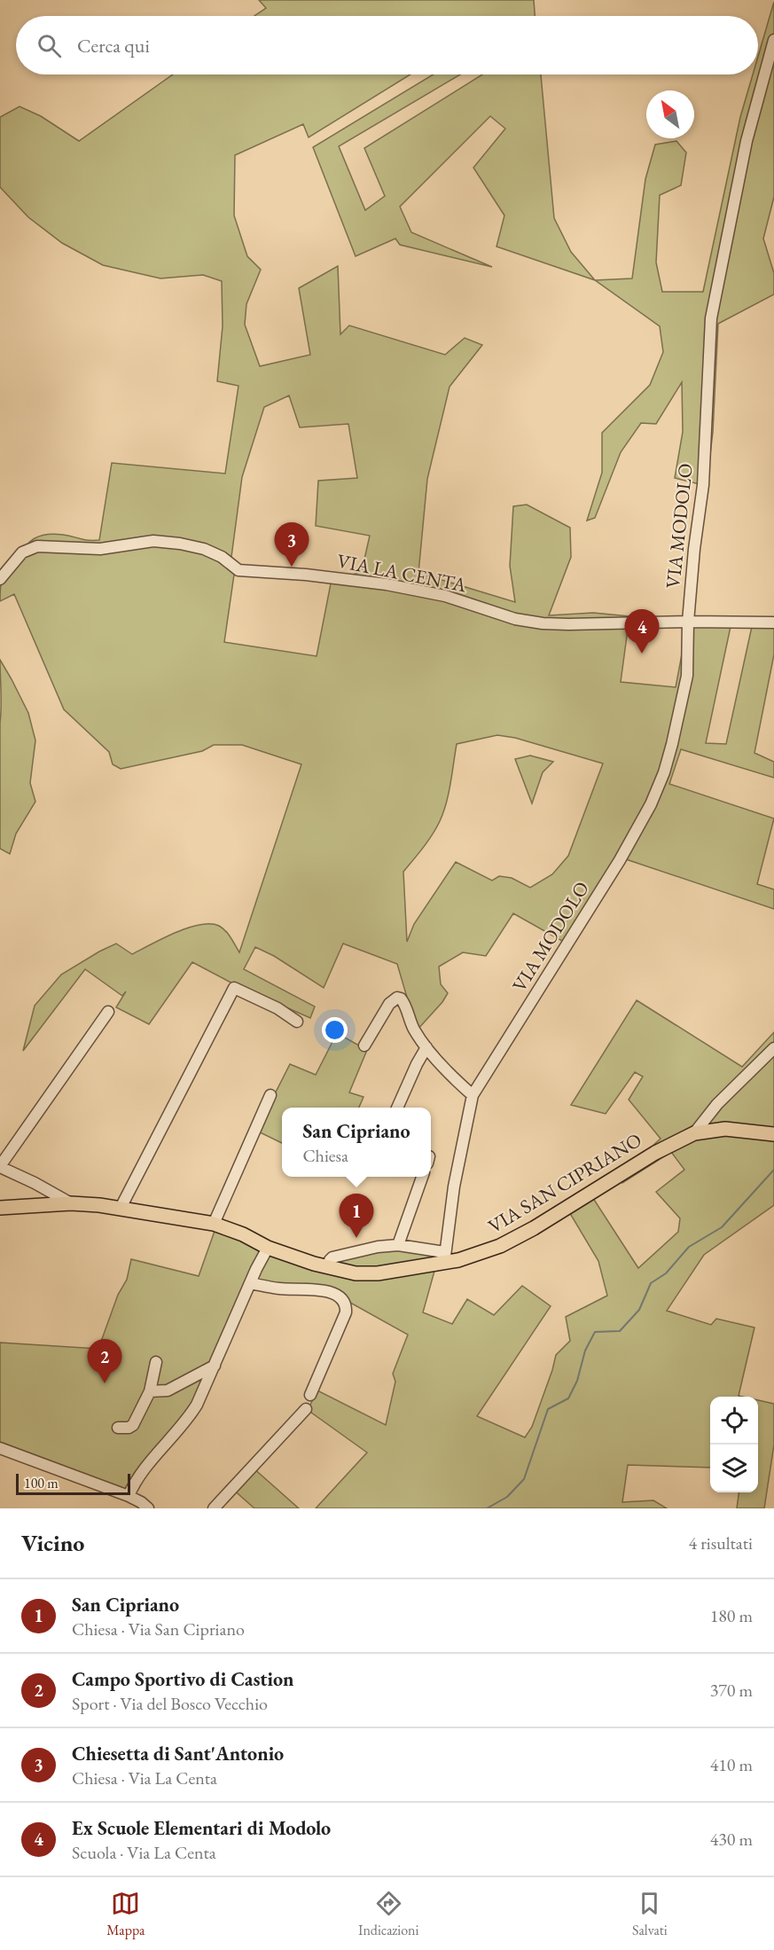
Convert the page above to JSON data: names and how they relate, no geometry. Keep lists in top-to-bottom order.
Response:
{
  "streets": {
    "main road": ["VIA SAN CIPRIANO"],
    "street": ["VIA MODOLO", "VIA LA CENTA"]
  },
  "crossings": [
    ["VIA MODOLO", "VIA LA CENTA"],
    ["VIA MODOLO", "VIA SAN CIPRIANO"]
  ],
  "scale_bar": "100 m",
  "north": "top left",
  "page": {
    "search": "Cerca qui",
    "pins": [
      "3",
      "4",
      "1",
      "2"
    ],
    "popup": ["San Cipriano", "Chiesa"],
    "scale": "100 m",
    "heading": ["Vicino", "4 risultati"],
    "list": [
      {
        "mark": "1",
        "name": "San Cipriano",
        "note": "Chiesa · Via San Cipriano",
        "value": "180 m"
      },
      {
        "mark": "2",
        "name": "Campo Sportivo di Castion",
        "note": "Sport · Via del Bosco Vecchio",
        "value": "370 m"
      },
      {
        "mark": "3",
        "name": "Chiesetta di Sant'Antonio",
        "note": "Chiesa · Via La Centa",
        "value": "410 m"
      },
      {
        "mark": "4",
        "name": "Ex Scuole Elementari di Modolo",
        "note": "Scuola · Via La Centa",
        "value": "430 m"
      }
    ],
    "nav": ["Mappa", "Indicazioni", "Salvati"]
  }
}
